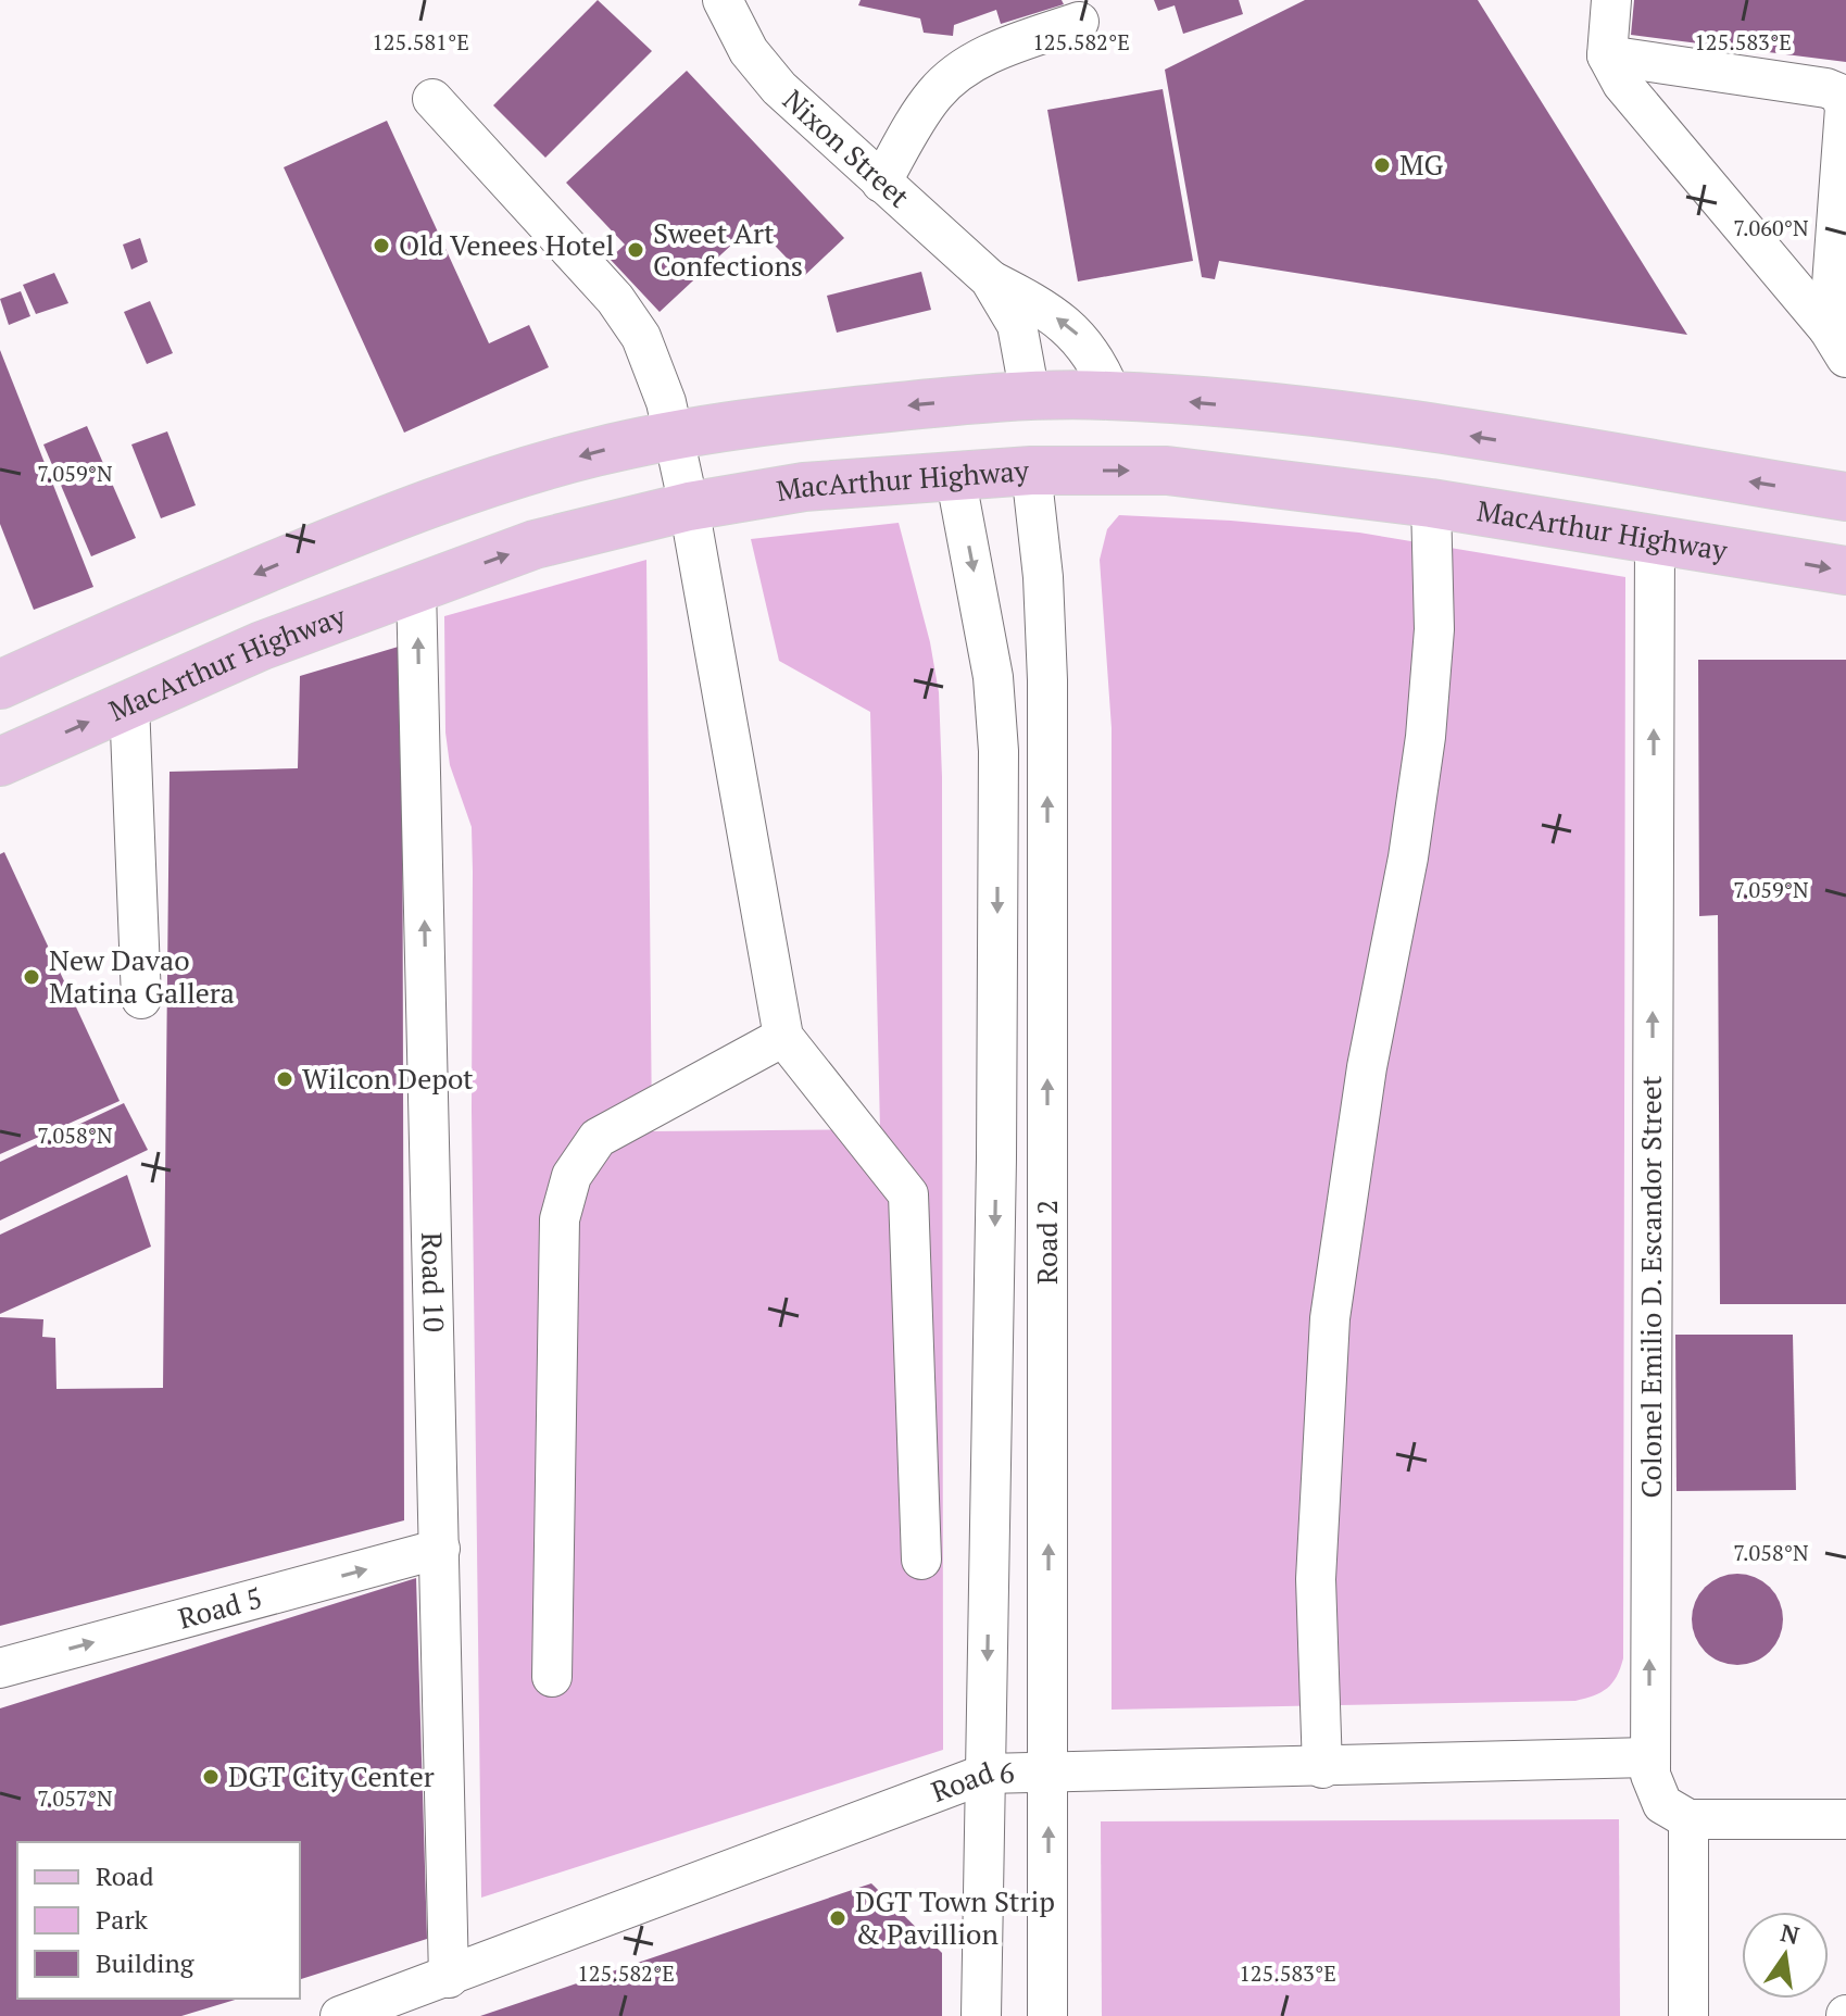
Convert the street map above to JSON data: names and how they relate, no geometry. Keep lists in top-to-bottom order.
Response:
{
  "streets": {
    "main road": ["MacArthur Highway"],
    "street": [
      "Nixon Street",
      "Road 2",
      "Road 10",
      "Colonel Emilio D. Escandor Street",
      "Road 5",
      "Road 6"
    ]
  },
  "crossings": [
    ["MacArthur Highway", "Road 2"],
    ["MacArthur Highway", "Road 10"],
    ["MacArthur Highway", "Colonel Emilio D. Escandor Street"],
    ["Road 2", "Road 6"],
    ["Road 10", "Road 5"],
    ["Road 10", "Road 6"],
    ["Colonel Emilio D. Escandor Street", "Road 6"]
  ],
  "one_way": ["Road 5"],
  "places": [
    "MG",
    "Old Venees Hotel",
    "Sweet Art Confections",
    "New Davao Matina Gallera",
    "Wilcon Depot",
    "DGT City Center",
    "DGT Town Strip & Pavillion"
  ],
  "legend": ["Road", "Park", "Building"],
  "north": "top",
  "coordinates": [
    "125.581°E",
    "125.582°E",
    "125.583°E",
    "7.060°N",
    "7.059°N",
    "7.058°N",
    "7.057°N"
  ]
}
